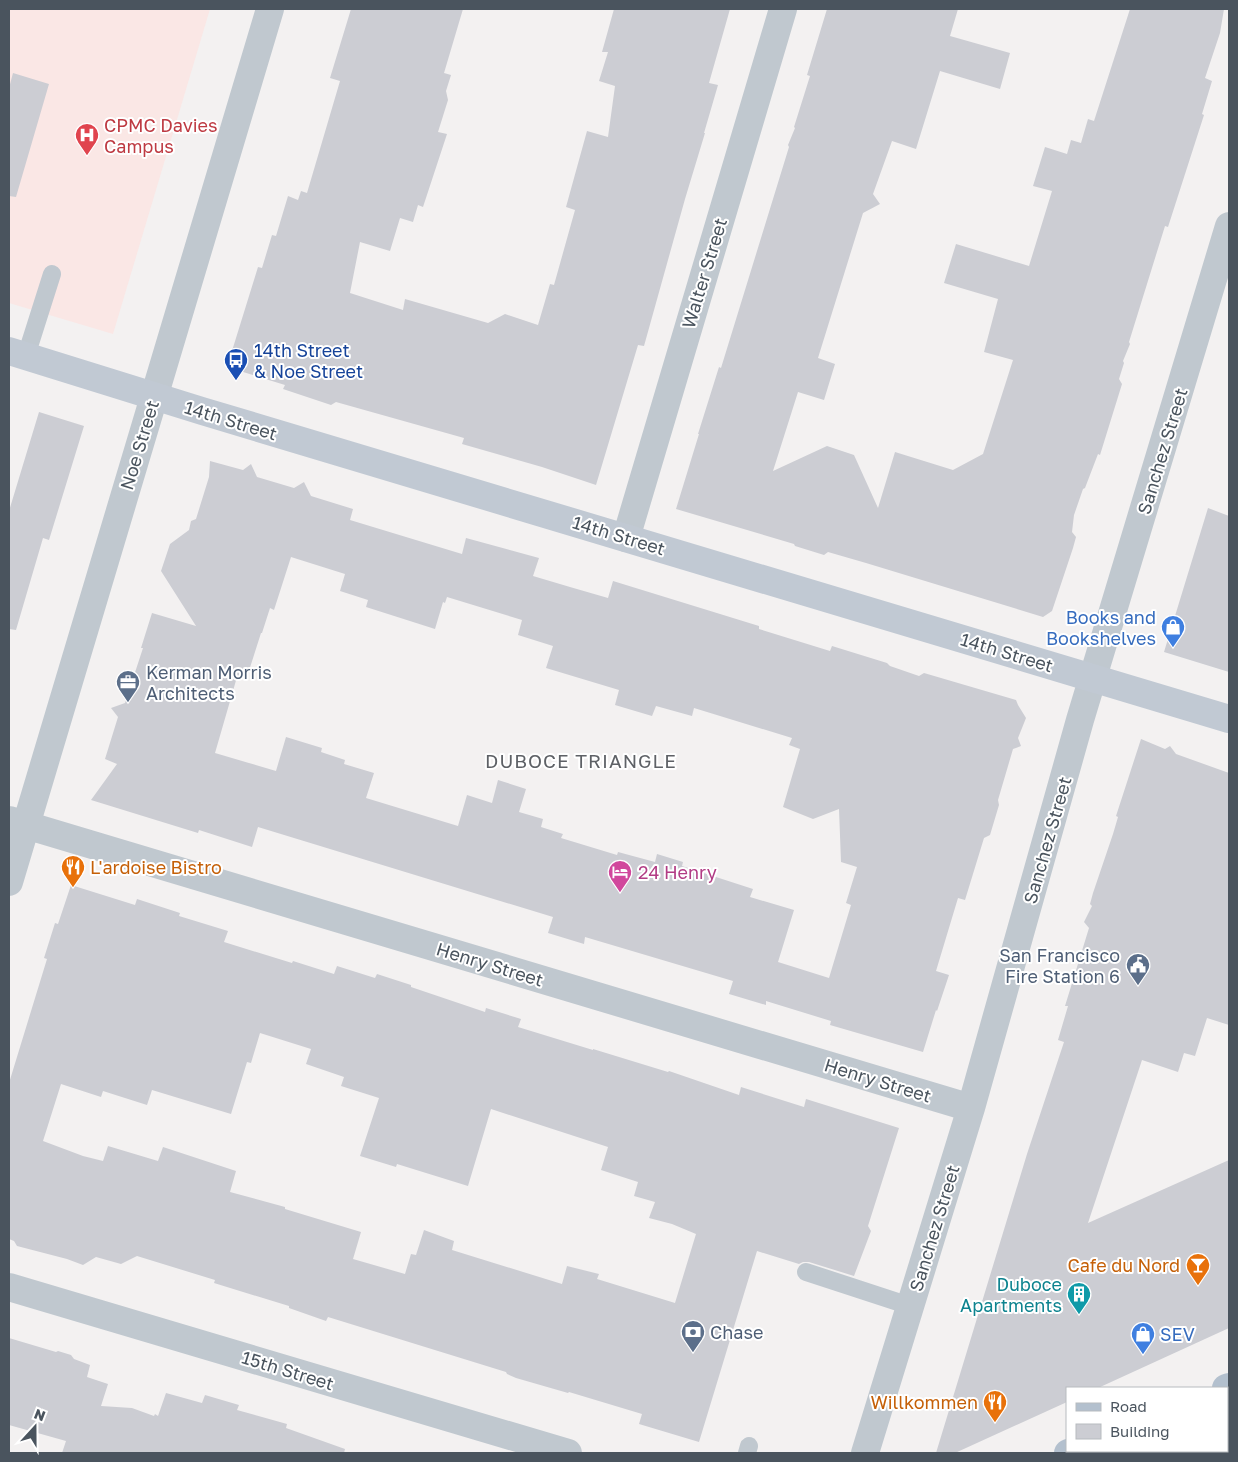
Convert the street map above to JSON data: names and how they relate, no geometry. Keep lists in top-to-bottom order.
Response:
{
  "streets": {
    "street": [
      "Walter Street",
      "14th Street",
      "Noe Street",
      "Sanchez Street",
      "Henry Street",
      "15th Street"
    ]
  },
  "crossings": [
    ["Walter Street", "14th Street"],
    ["14th Street", "Noe Street"],
    ["14th Street", "Sanchez Street"],
    ["Noe Street", "Henry Street"],
    ["Sanchez Street", "Henry Street"]
  ],
  "districts": ["DUBOCE TRIANGLE"],
  "places": {
    "hospital": ["CPMC Davies Campus"],
    "bus stop": ["14th Street & Noe Street"],
    "shop": ["Books and Bookshelves", "SEV"],
    "office": ["Kerman Morris Architects"],
    "restaurant": ["L'ardoise Bistro", "Willkommen"],
    "hotel": ["24 Henry"],
    "public building": ["San Francisco Fire Station 6"],
    "bar": ["Cafe du Nord"],
    "building": ["Duboce Apartments"],
    "bank": ["Chase"]
  },
  "legend": ["Road", "Building"],
  "north": "top"
}
